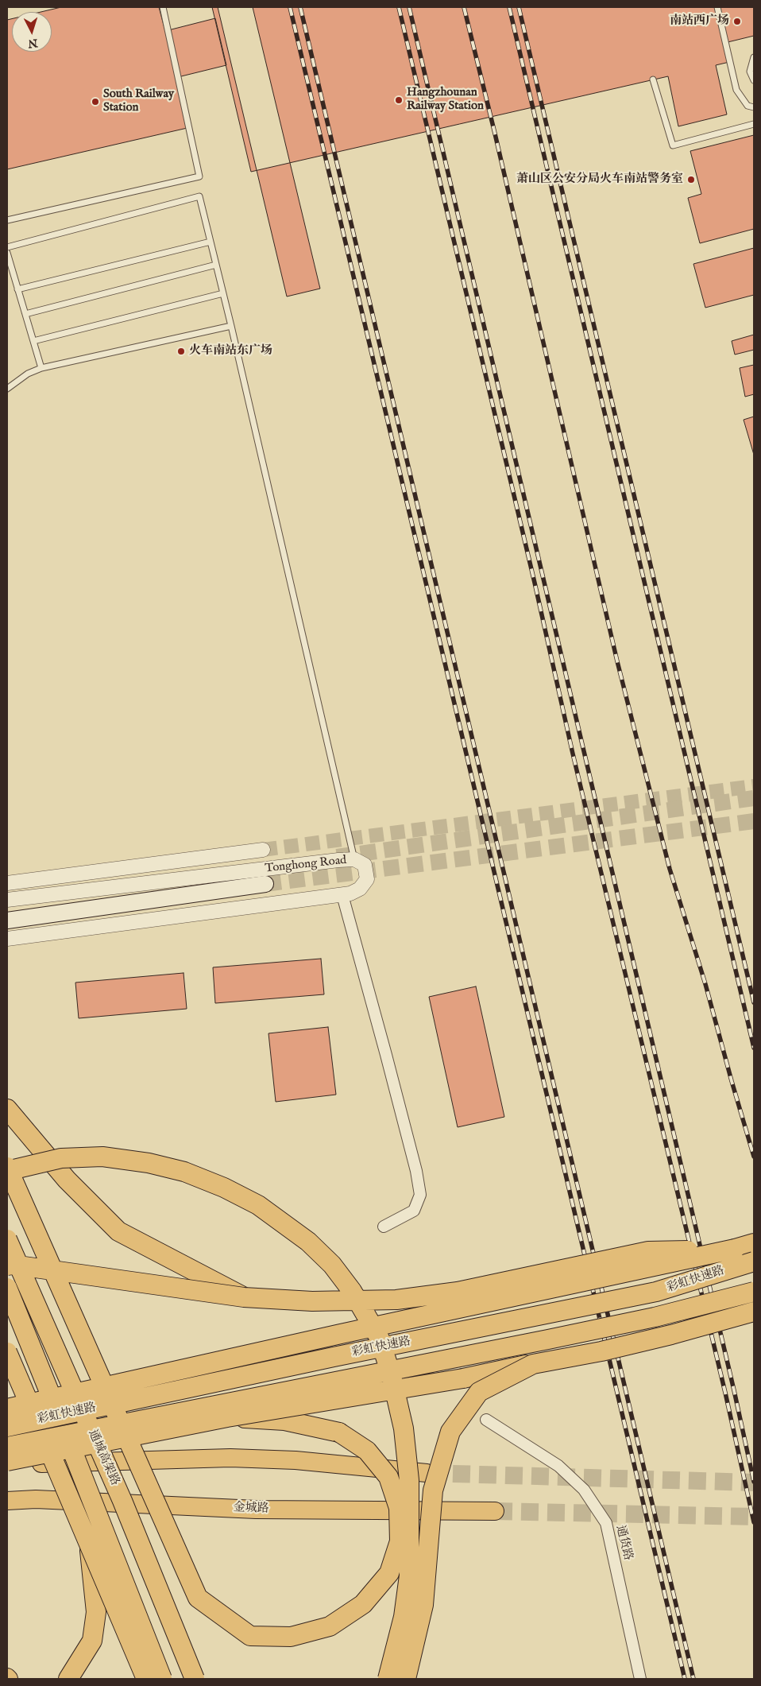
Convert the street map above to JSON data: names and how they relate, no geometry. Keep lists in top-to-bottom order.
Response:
{
  "streets": {
    "highway": ["彩虹快速路", "通城高架路"],
    "main road": ["Tonghong Road", "金城路"],
    "street": ["通货路"]
  },
  "places": [
    "南站西广场",
    "Hangzhounan Railway Station",
    "South Railway Station",
    "萧山区公安分局火车南站警务室",
    "火车南站东广场"
  ],
  "north": "bottom"
}
